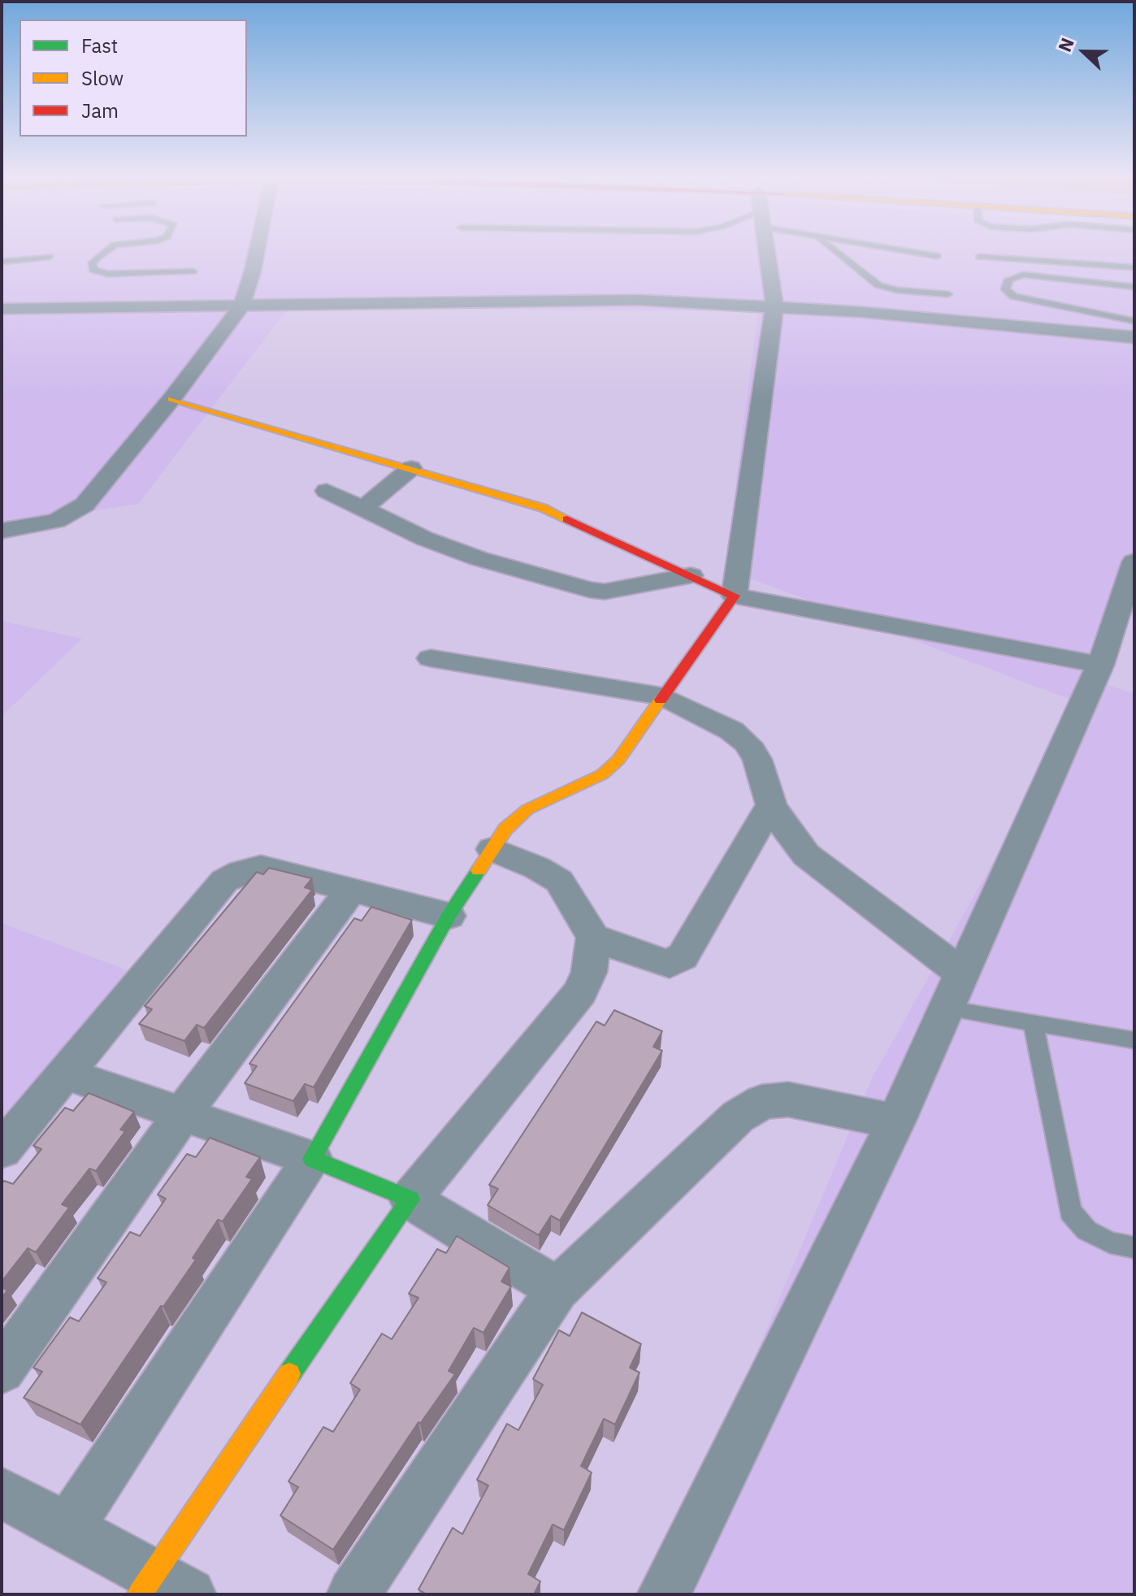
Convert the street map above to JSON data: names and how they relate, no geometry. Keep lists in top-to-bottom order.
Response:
{
  "legend": ["Fast", "Slow", "Jam"],
  "north": "left"
}
